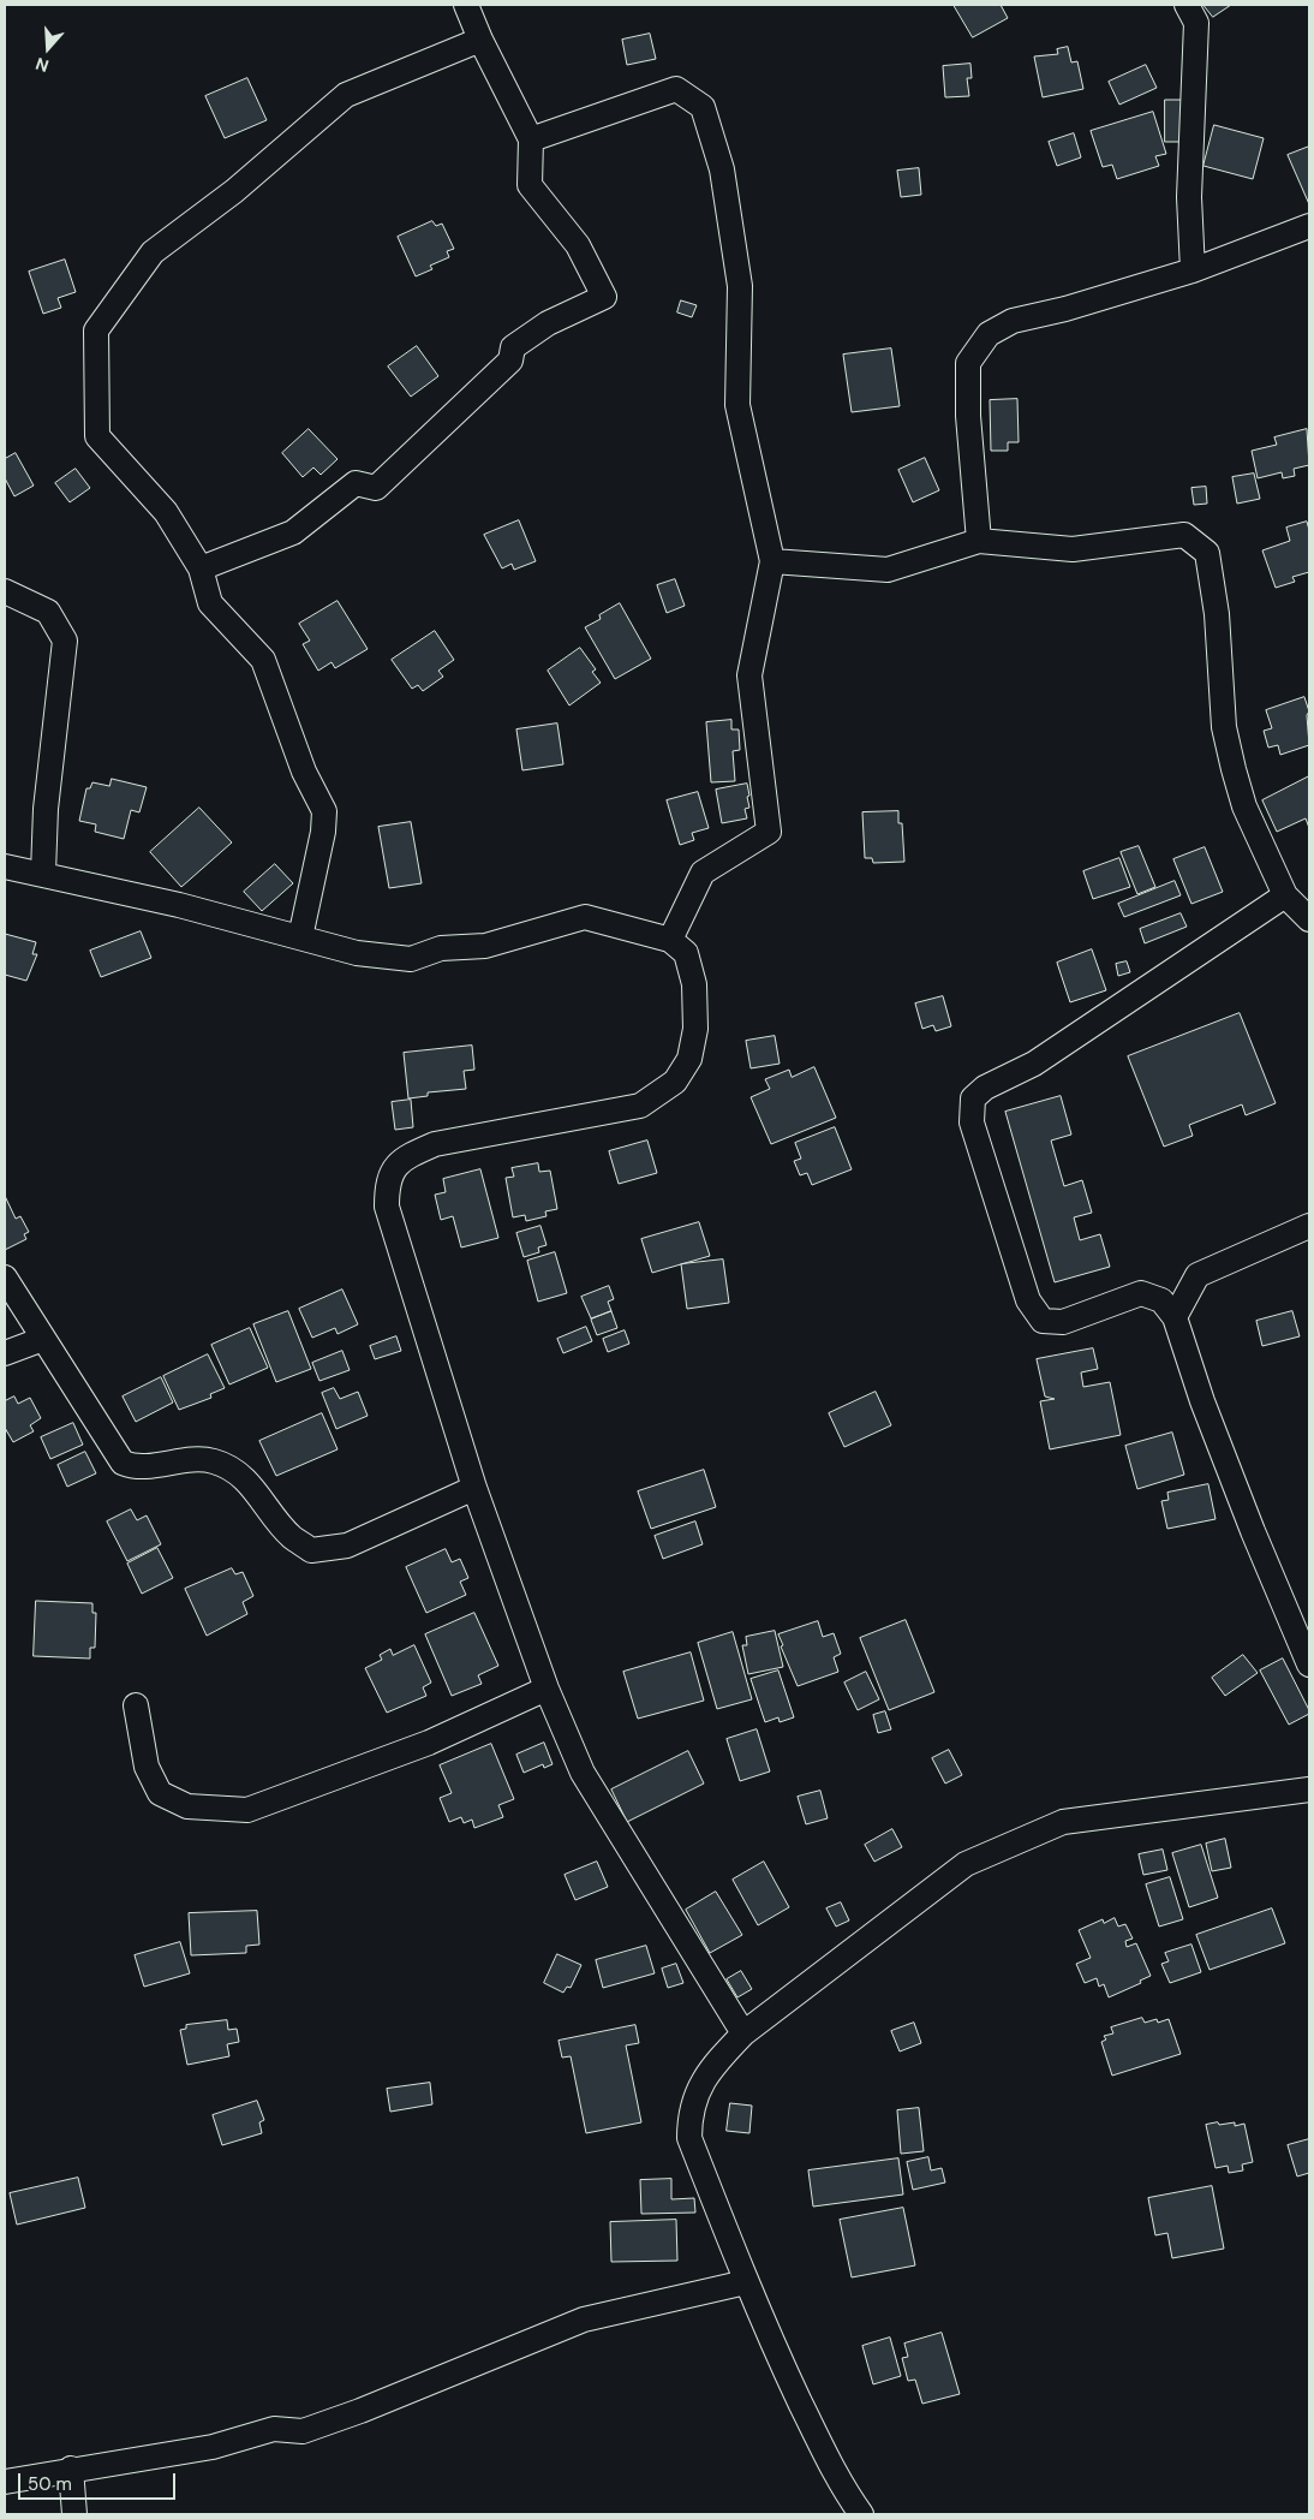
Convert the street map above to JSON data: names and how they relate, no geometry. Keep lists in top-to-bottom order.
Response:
{
  "scale_bar": "50 m",
  "north": "bottom"
}
